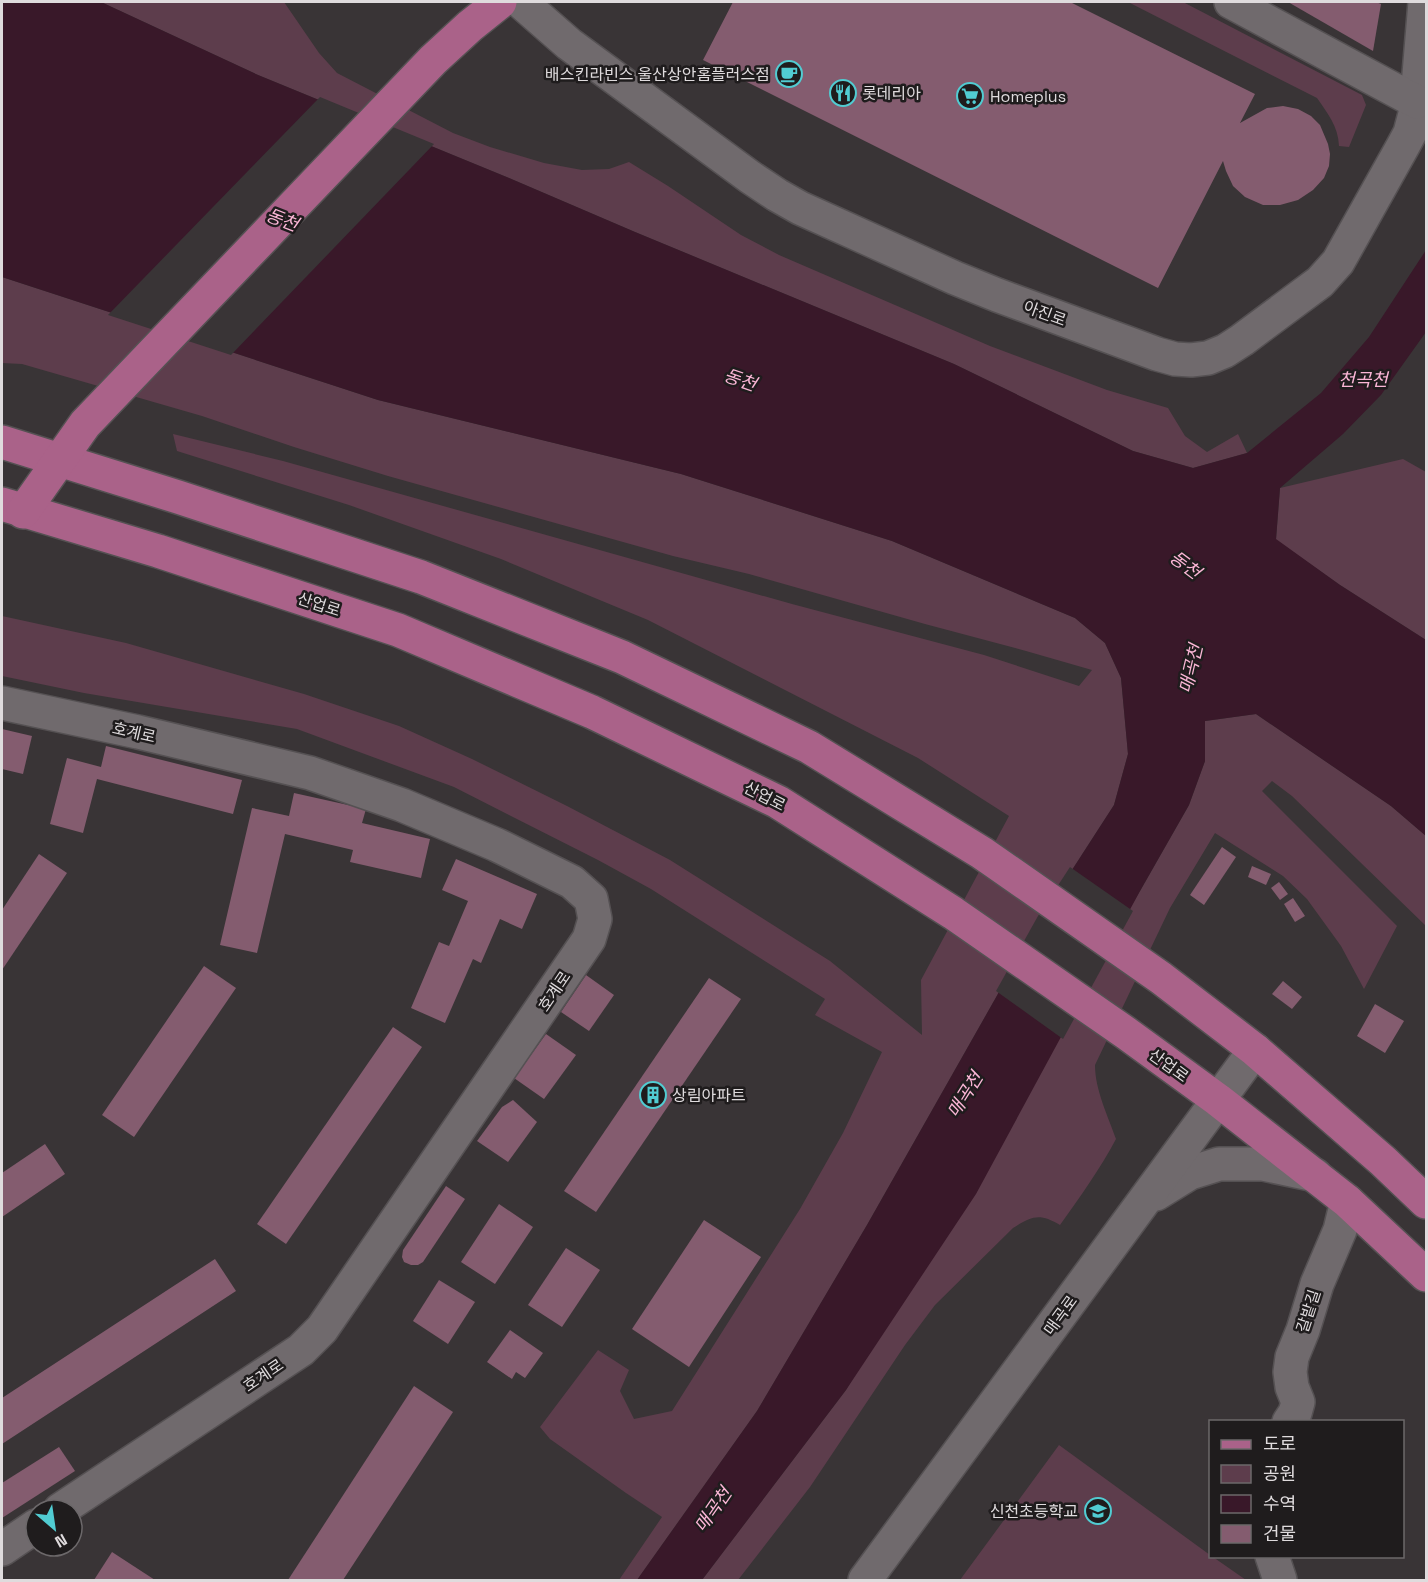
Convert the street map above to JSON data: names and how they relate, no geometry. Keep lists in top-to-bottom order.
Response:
{
  "streets": {
    "main road": ["산업로"],
    "street": [
      "아진로",
      "호계로",
      "갈밭길",
      "매곡로"
    ]
  },
  "crossings": [
    ["산업로", "갈밭길"],
    ["산업로", "매곡로"]
  ],
  "water": ["동천", "천곡천", "매곡천"],
  "places": {
    "cafe": ["배스킨라빈스 울산상안홈플러스점"],
    "restaurant": ["롯데리아"],
    "supermarket": ["Homeplus"],
    "building": ["상림아파트"],
    "school or university": ["신천초등학교"]
  },
  "legend": [
    "도로",
    "공원",
    "수역",
    "건물"
  ],
  "north": "bottom right"
}
